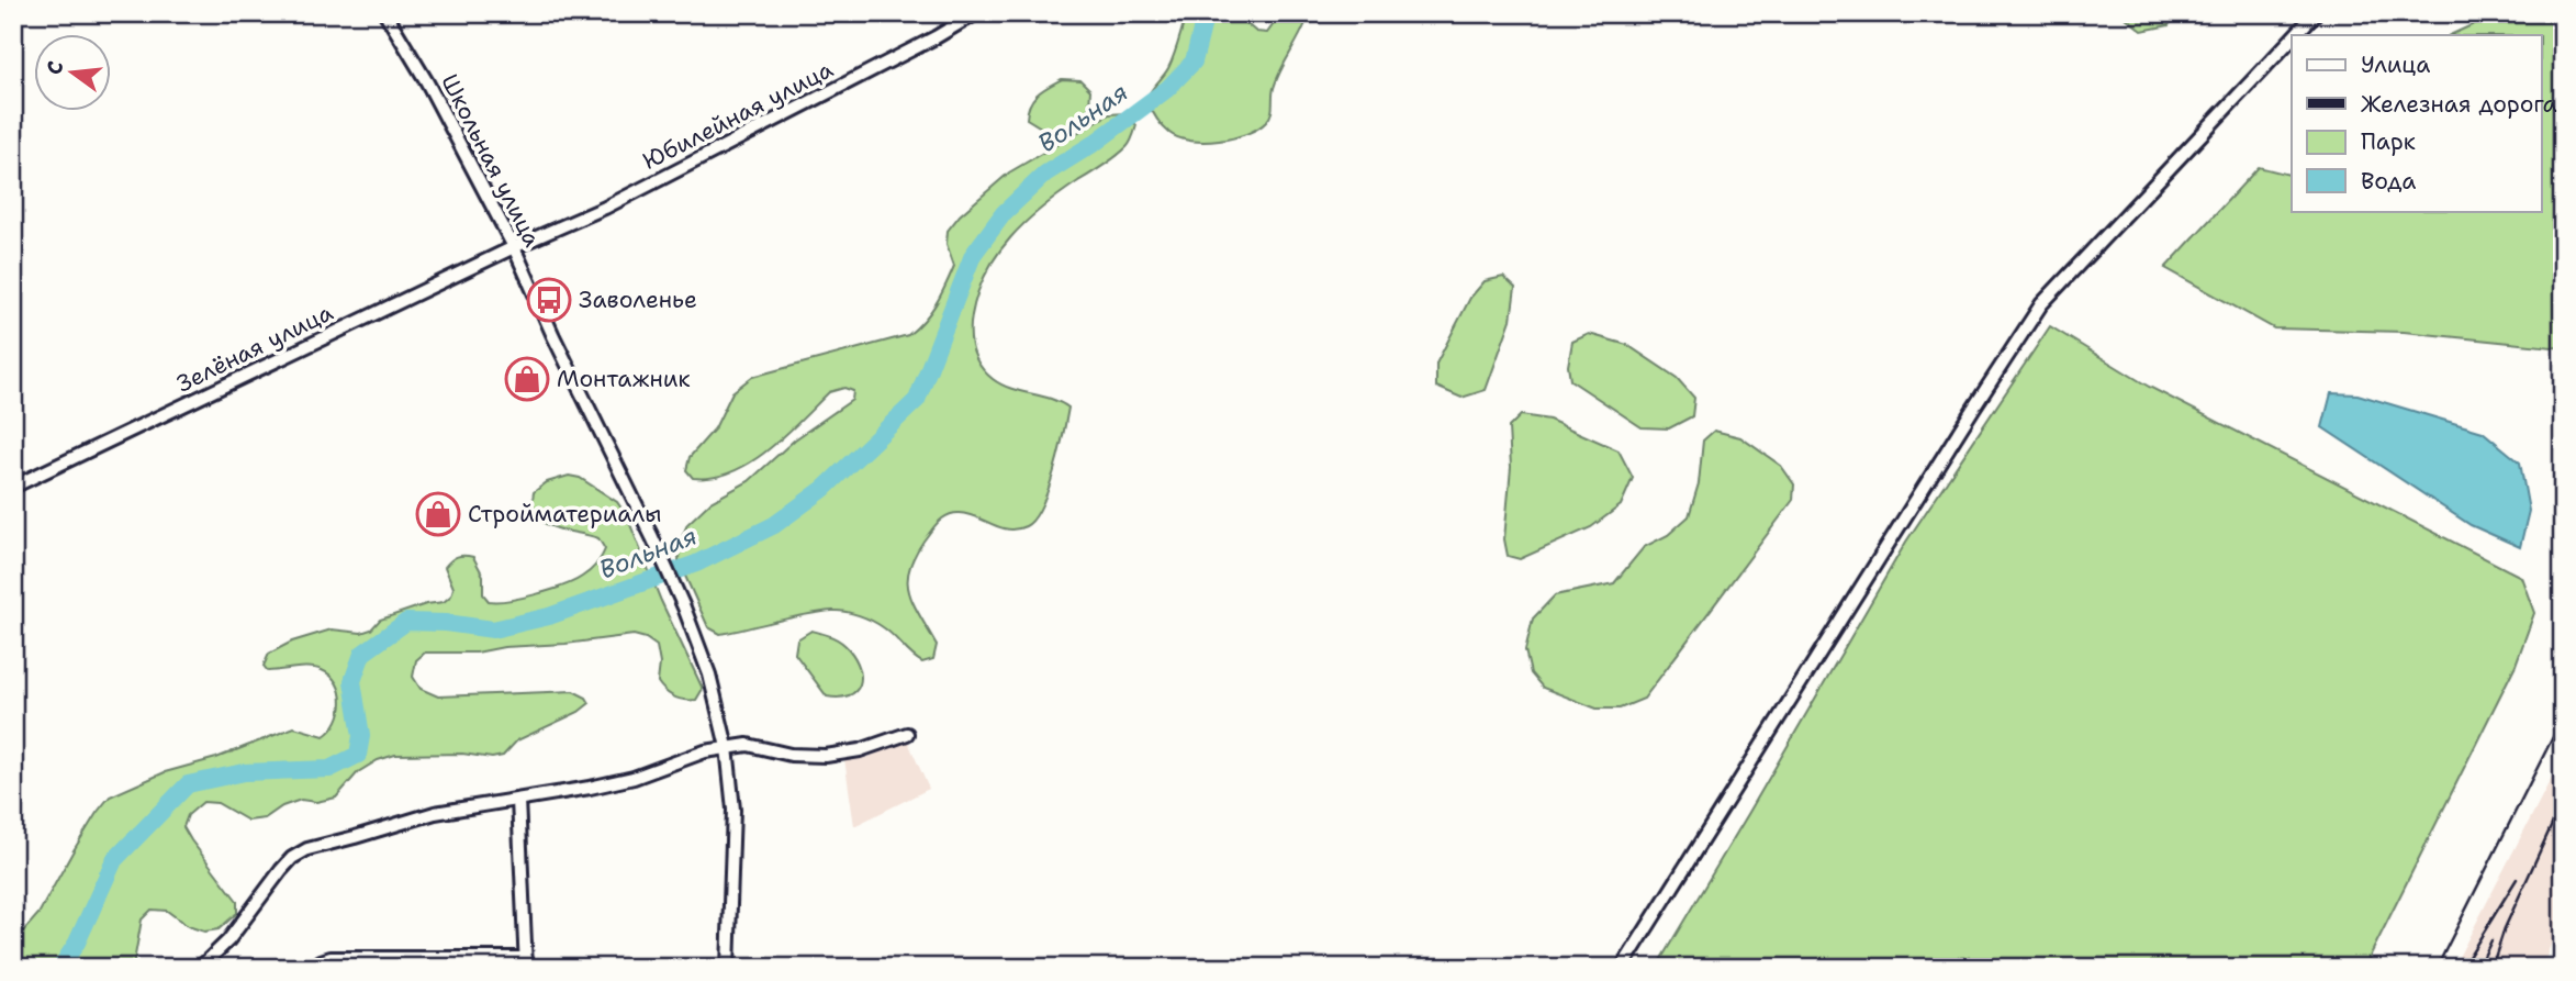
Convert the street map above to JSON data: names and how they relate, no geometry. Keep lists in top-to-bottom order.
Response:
{
  "streets": {
    "street": ["Юбилейная улица", "Школьная улица", "Зелёная улица"]
  },
  "crossings": [
    ["Юбилейная улица", "Школьная улица"],
    ["Юбилейная улица", "Зелёная улица"],
    ["Школьная улица", "Зелёная улица"]
  ],
  "water": ["Вольная"],
  "places": {
    "bus stop": ["Заволенье"],
    "shop": ["Монтажник", "Стройматериалы"]
  },
  "legend": [
    "Улица",
    "Железная дорога",
    "Парк",
    "Вода"
  ],
  "north": "left"
}
